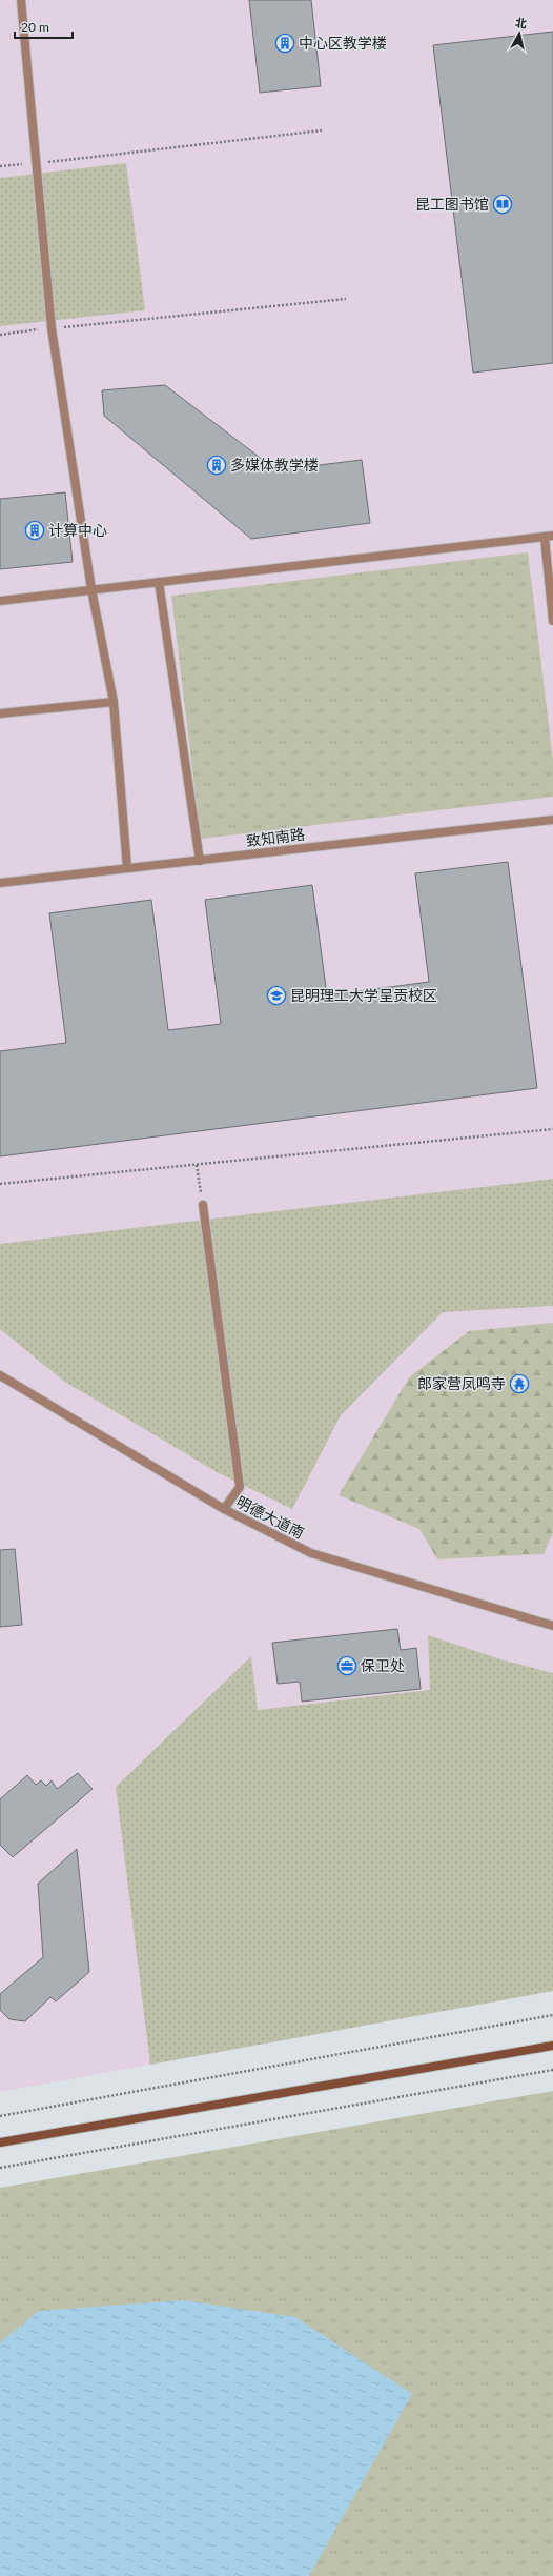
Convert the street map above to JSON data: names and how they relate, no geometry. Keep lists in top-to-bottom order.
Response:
{
  "streets": {
    "street": ["致知南路", "明德大道南"]
  },
  "places": {
    "building": ["中心区教学楼", "多媒体教学楼", "计算中心"],
    "library": ["昆工图书馆"],
    "school or university": ["昆明理工大学呈贡校区"],
    "temple": ["郎家营凤鸣寺"],
    "office": ["保卫处"]
  },
  "scale_bar": "20 m",
  "north": "top"
}
